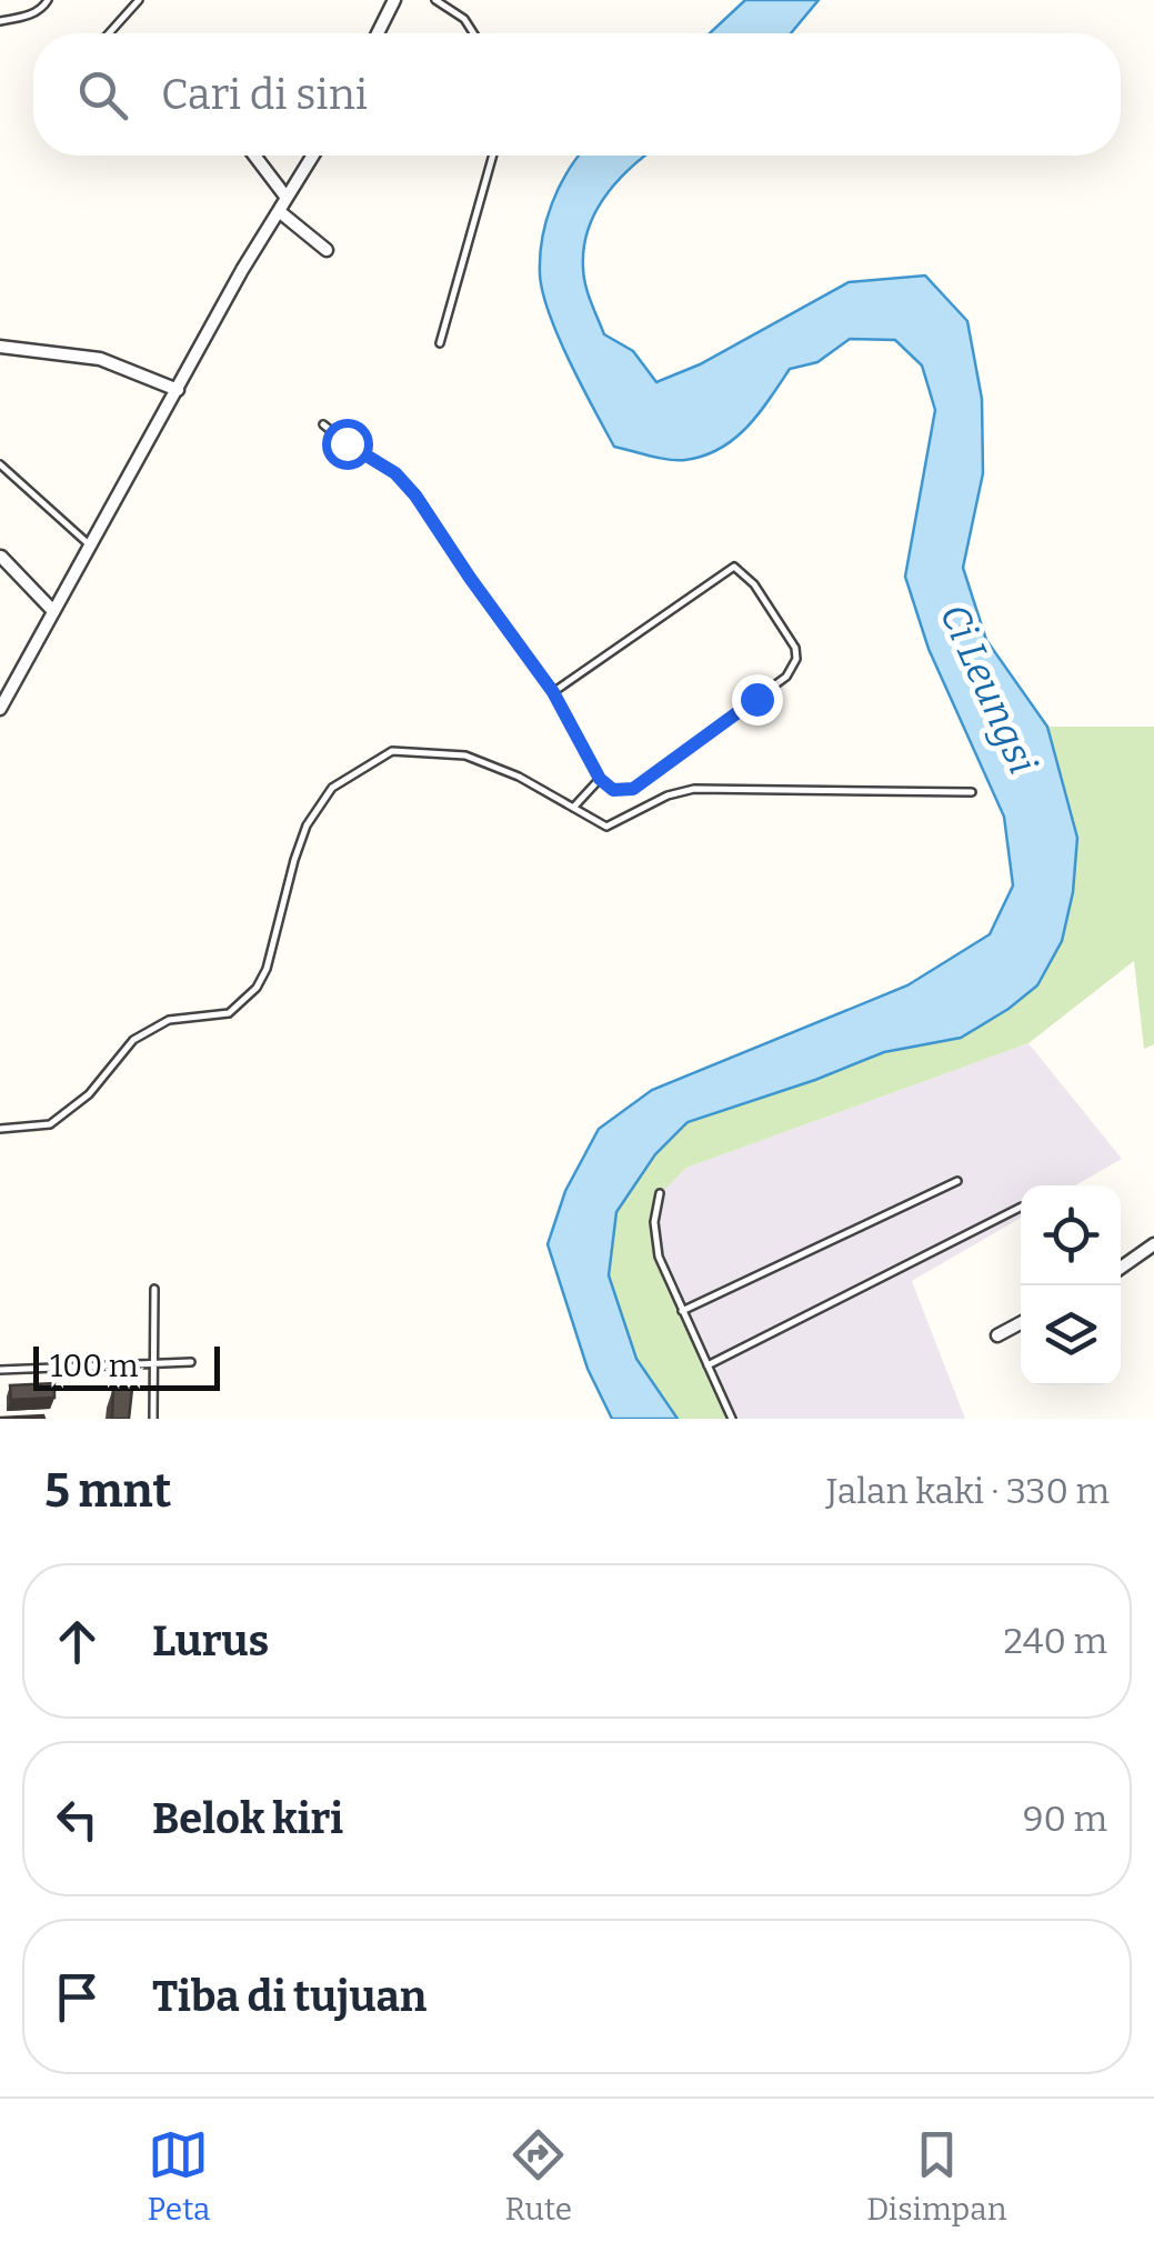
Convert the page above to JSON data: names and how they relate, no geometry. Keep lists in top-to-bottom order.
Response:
{
  "water": ["Ci Leungsi"],
  "scale_bar": "100 m",
  "page": {
    "search": "Cari di sini",
    "scale": "100 m",
    "heading": ["5 mnt", "Jalan kaki · 330 m"],
    "list": [
      ["Lurus", "240 m"],
      ["Belok kiri", "90 m"],
      "Tiba di tujuan"
    ],
    "nav": ["Peta", "Rute", "Disimpan"]
  }
}
